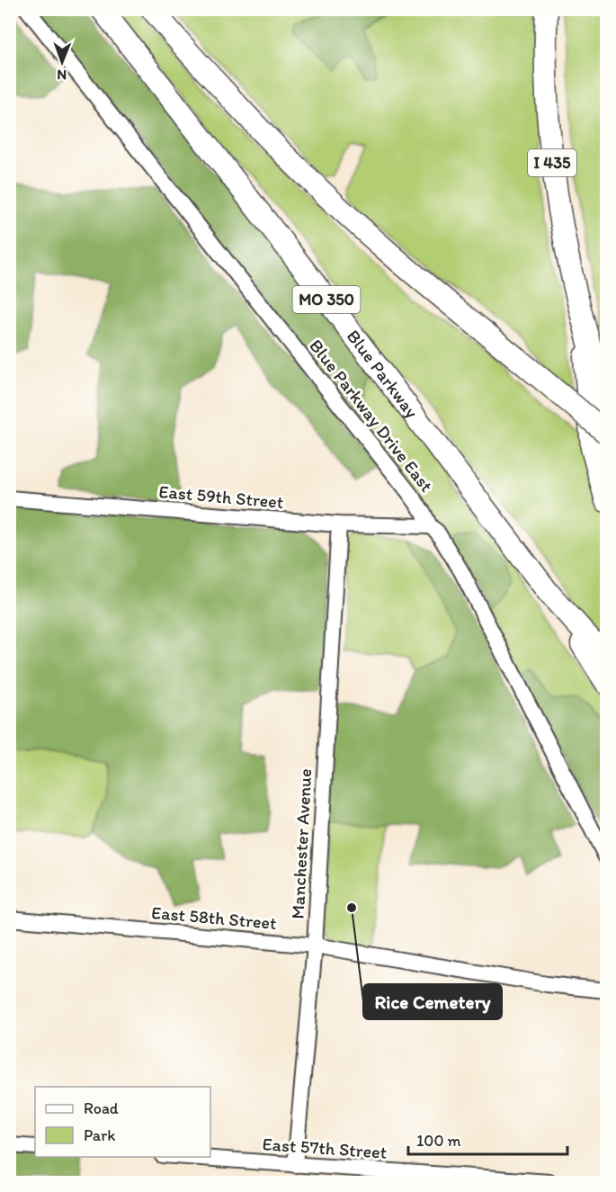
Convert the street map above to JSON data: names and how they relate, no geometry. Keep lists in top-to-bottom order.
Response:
{
  "streets": {
    "highway": ["I 435", "MO 350", "Blue Parkway"],
    "street": [
      "Blue Parkway Drive East",
      "East 59th Street",
      "Manchester Avenue",
      "East 58th Street",
      "East 57th Street"
    ]
  },
  "crossings": [
    ["Blue Parkway Drive East", "East 59th Street"],
    ["East 59th Street", "Manchester Avenue"],
    ["Manchester Avenue", "East 58th Street"],
    ["Manchester Avenue", "East 57th Street"]
  ],
  "places": ["Rice Cemetery"],
  "legend": ["Road", "Park"],
  "scale_bar": "100 m",
  "north": "bottom"
}
